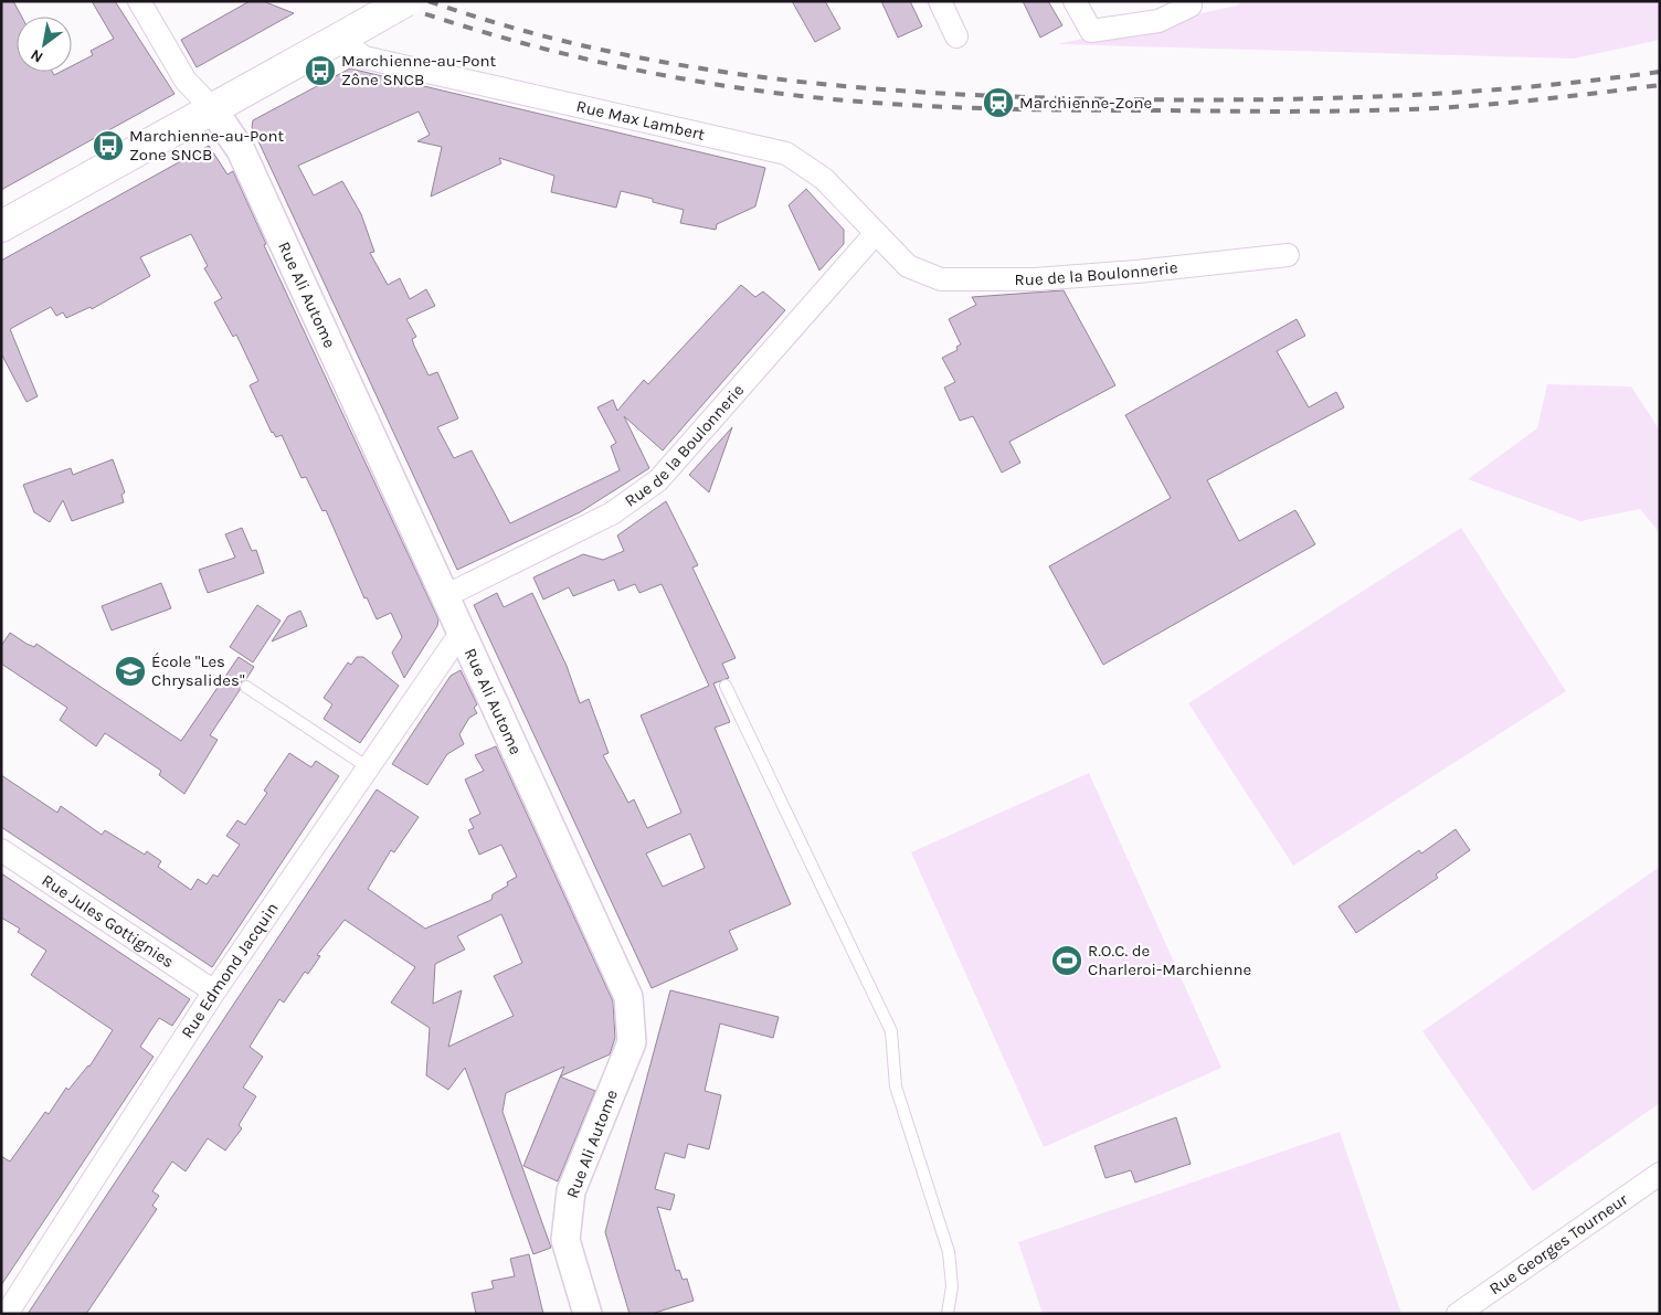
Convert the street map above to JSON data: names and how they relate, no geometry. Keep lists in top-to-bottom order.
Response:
{
  "streets": {
    "street": [
      "Rue Max Lambert",
      "Rue de la Boulonnerie",
      "Rue Ali Autome",
      "Rue Jules Gottignies",
      "Rue Edmond Jacquin",
      "Rue Georges Tourneur"
    ]
  },
  "crossings": [
    ["Rue Max Lambert", "Rue de la Boulonnerie"],
    ["Rue de la Boulonnerie", "Rue Ali Autome"],
    ["Rue Ali Autome", "Rue Edmond Jacquin"],
    ["Rue Jules Gottignies", "Rue Edmond Jacquin"]
  ],
  "places": {
    "bus stop": ["Marchienne-au-Pont Zône SNCB", "Marchienne-au-Pont Zone SNCB"],
    "station": ["Marchienne-Zone"],
    "school or university": ["École \"Les Chrysalides\""],
    "sports": ["R.O.C. de Charleroi-Marchienne"]
  },
  "north": "bottom left"
}
